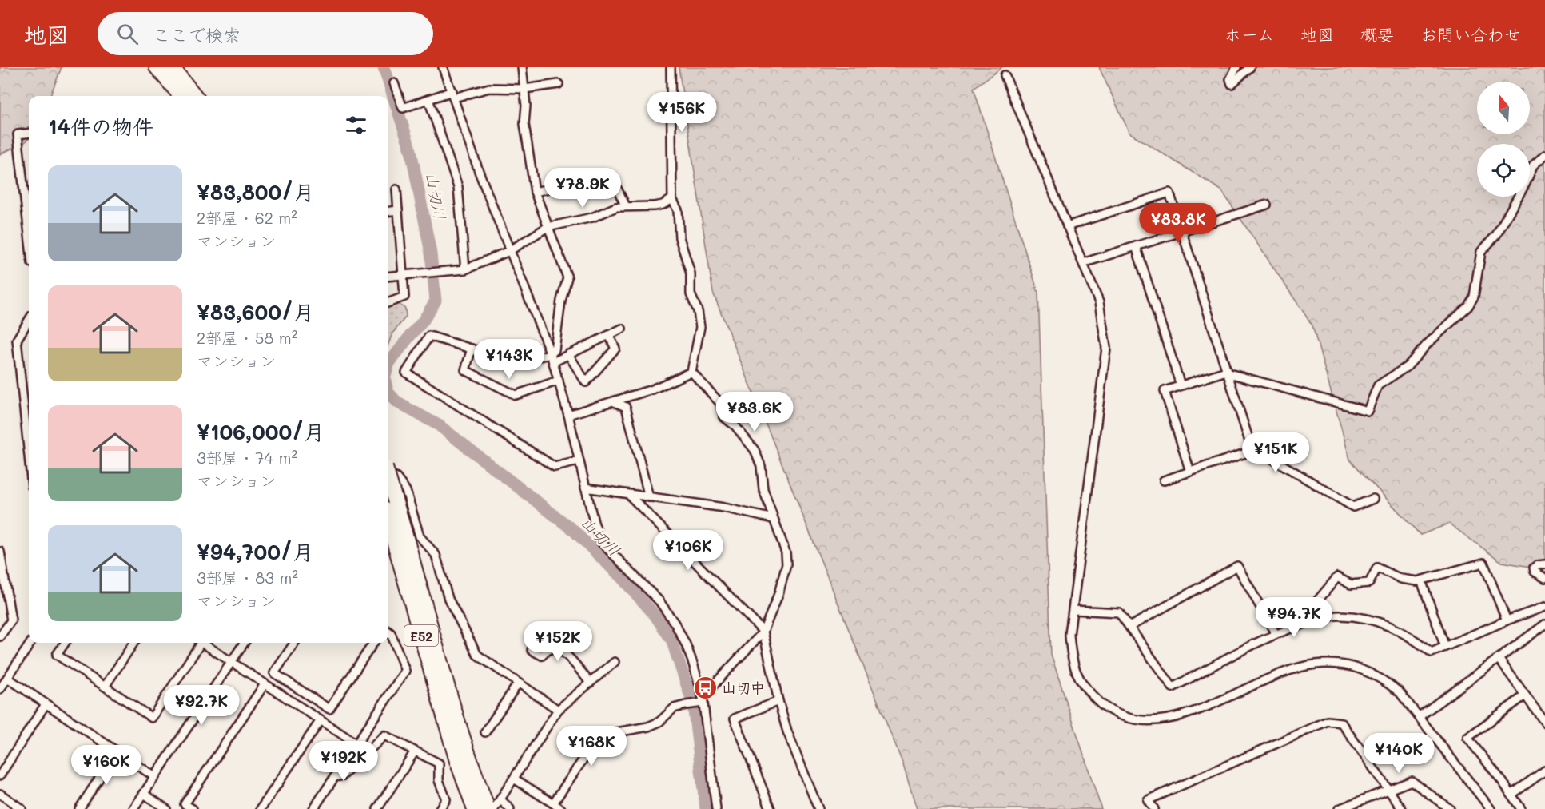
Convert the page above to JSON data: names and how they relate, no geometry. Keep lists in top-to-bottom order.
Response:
{
  "streets": {
    "highway": ["E52"]
  },
  "water": ["山切川"],
  "places": {
    "bus stop": ["山切中"]
  },
  "north": "top",
  "page": {
    "header": "地図",
    "search": "ここで検索",
    "nav": [
      "ホーム",
      "地図",
      "概要",
      "お問い合わせ"
    ],
    "price": [
      "¥156K",
      "¥78.9K",
      "¥83.8K",
      "¥143K",
      "¥83.6K",
      "¥151K",
      "¥106K",
      "¥94.7K",
      "¥152K",
      "¥92.7K",
      "¥168K",
      "¥140K",
      "¥192K",
      "¥160K"
    ],
    "heading": "14件の物件",
    "list": [
      {
        "name": "¥83,800/月",
        "note": "2部屋 · 62 m² · マンション"
      },
      {
        "name": "¥83,600/月",
        "note": "2部屋 · 58 m² · マンション"
      },
      {
        "name": "¥106,000/月",
        "note": "3部屋 · 74 m² · マンション"
      },
      {
        "name": "¥94,700/月",
        "note": "3部屋 · 83 m² · マンション"
      }
    ]
  }
}
